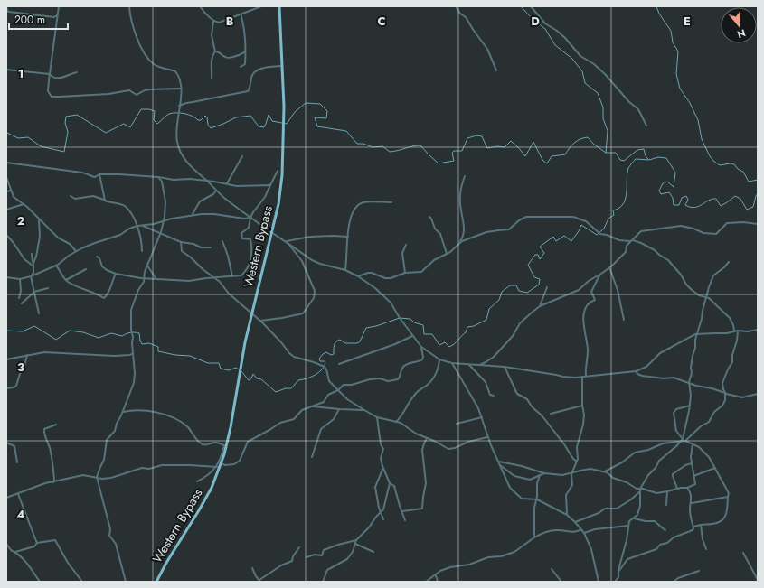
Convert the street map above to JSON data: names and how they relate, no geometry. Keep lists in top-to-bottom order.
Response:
{
  "streets": {
    "main road": ["Western Bypass"]
  },
  "scale_bar": "200 m",
  "north": "bottom",
  "grid": {
    "columns": [
      "B",
      "C",
      "D",
      "E"
    ],
    "rows": [
      "1",
      "2",
      "3",
      "4"
    ]
  }
}
